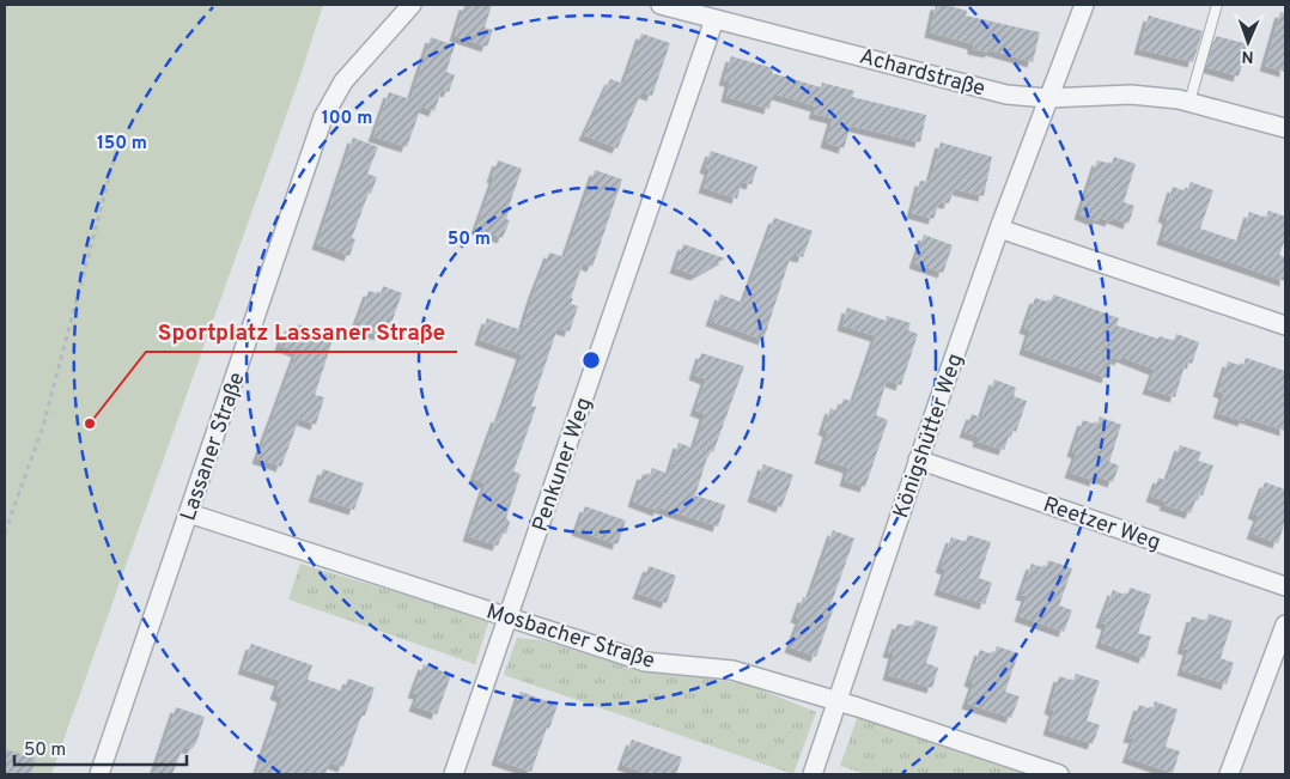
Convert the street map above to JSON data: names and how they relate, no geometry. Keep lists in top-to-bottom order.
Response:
{
  "streets": {
    "street": [
      "Achardstraße",
      "Königshütter Weg",
      "Lassaner Straße",
      "Penkuner Weg",
      "Reetzer Weg",
      "Mosbacher Straße"
    ]
  },
  "crossings": [
    ["Achardstraße", "Königshütter Weg"],
    ["Achardstraße", "Penkuner Weg"],
    ["Königshütter Weg", "Reetzer Weg"],
    ["Königshütter Weg", "Mosbacher Straße"],
    ["Lassaner Straße", "Mosbacher Straße"],
    ["Penkuner Weg", "Mosbacher Straße"]
  ],
  "places": ["Sportplatz Lassaner Straße"],
  "scale_bar": "50 m",
  "north": "bottom",
  "rings": ["100 m", "150 m", "50 m"]
}
